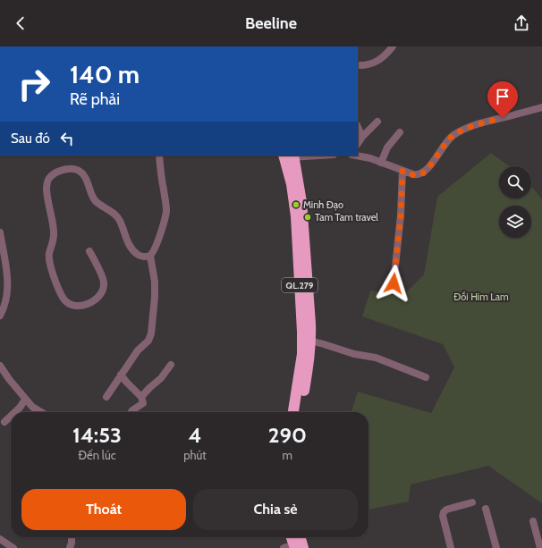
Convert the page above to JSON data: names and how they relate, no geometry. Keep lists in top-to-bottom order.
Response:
{
  "streets": {
    "highway": ["QL.279"]
  },
  "parks": ["Đồi Him Lam"],
  "places": ["Minh Đạo", "Tam Tam travel"],
  "page": {
    "header": "Beeline",
    "turn": ["140 m", "Rẽ phải"],
    "then": "Sau đó",
    "eta": [
      "14:53",
      "Đến lúc",
      "4",
      "phút",
      "290",
      "m"
    ],
    "buttons": ["Thoát", "Chia sẻ"]
  }
}
